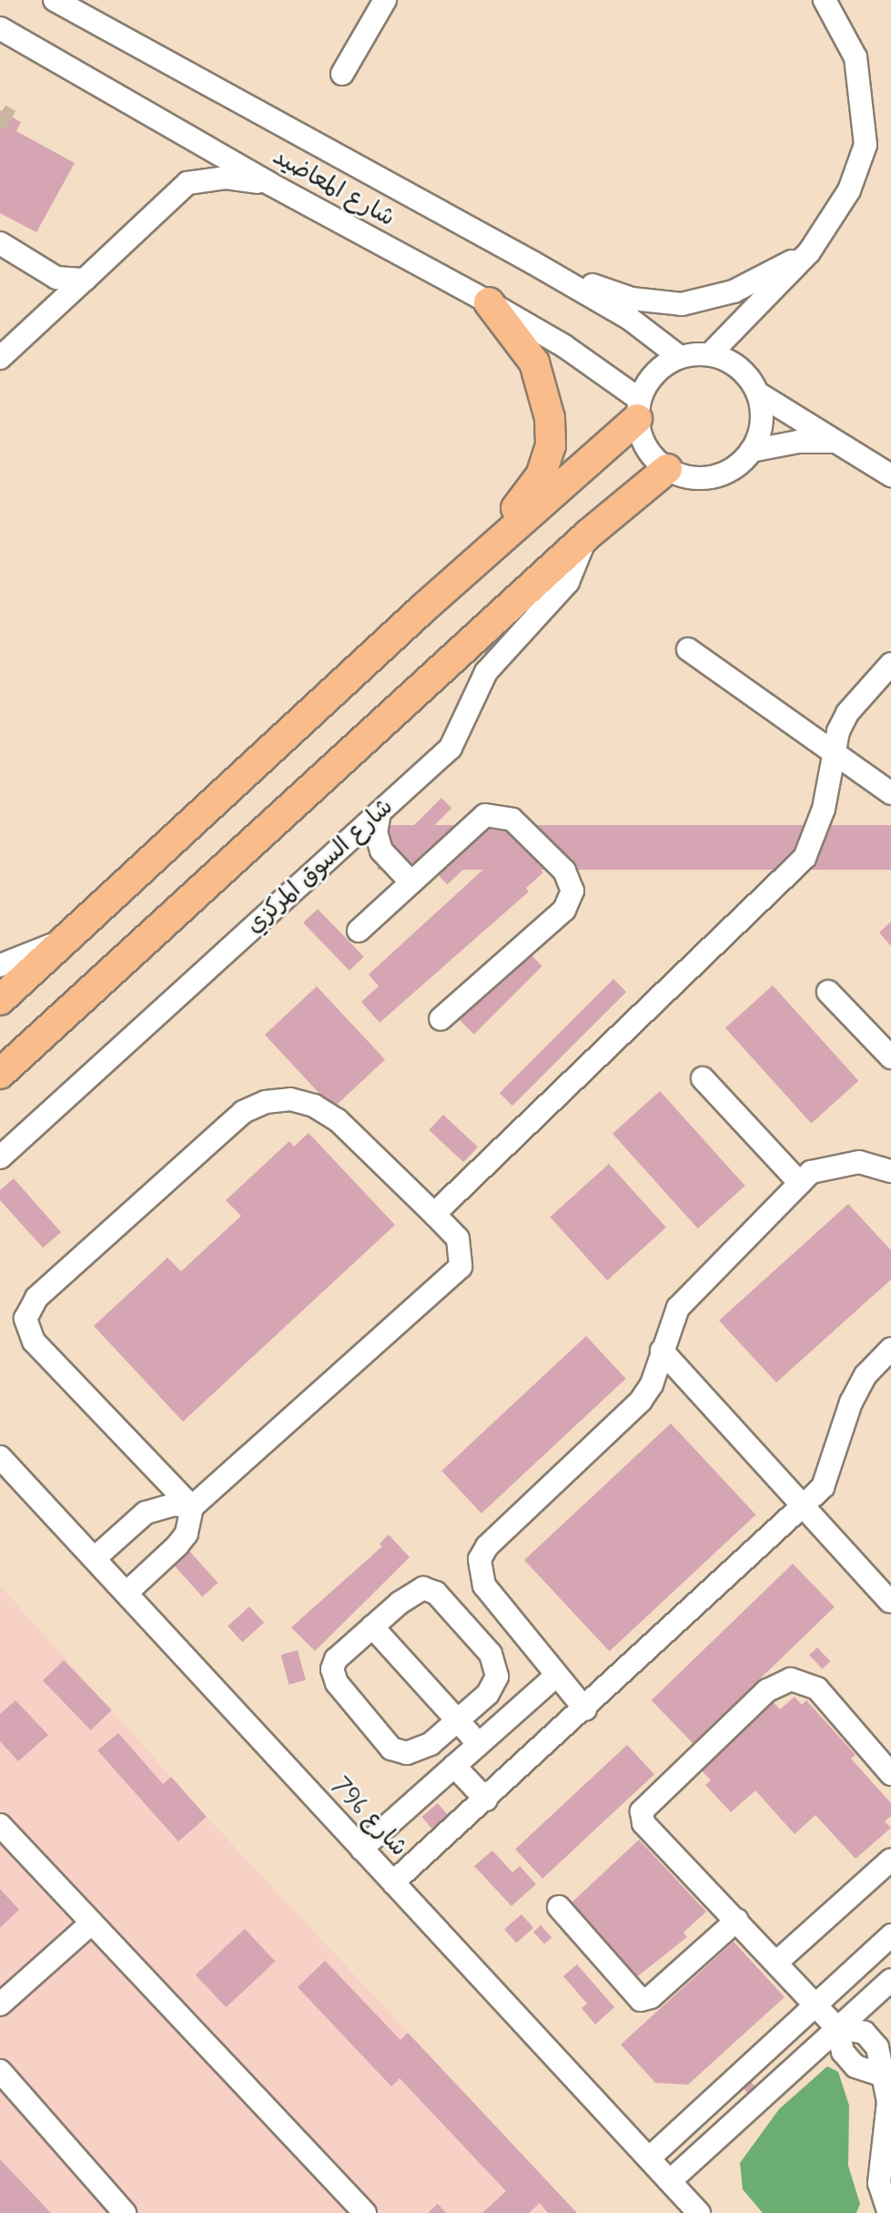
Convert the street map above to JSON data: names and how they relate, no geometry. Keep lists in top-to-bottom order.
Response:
{
  "streets": {
    "main road": ["شارع السوق المركزي"],
    "street": ["شارع المعاضيد", "شارع 796"]
  },
  "crossings": [
    ["شارع المعاضيد", "شارع السوق المركزي"]
  ]
}
